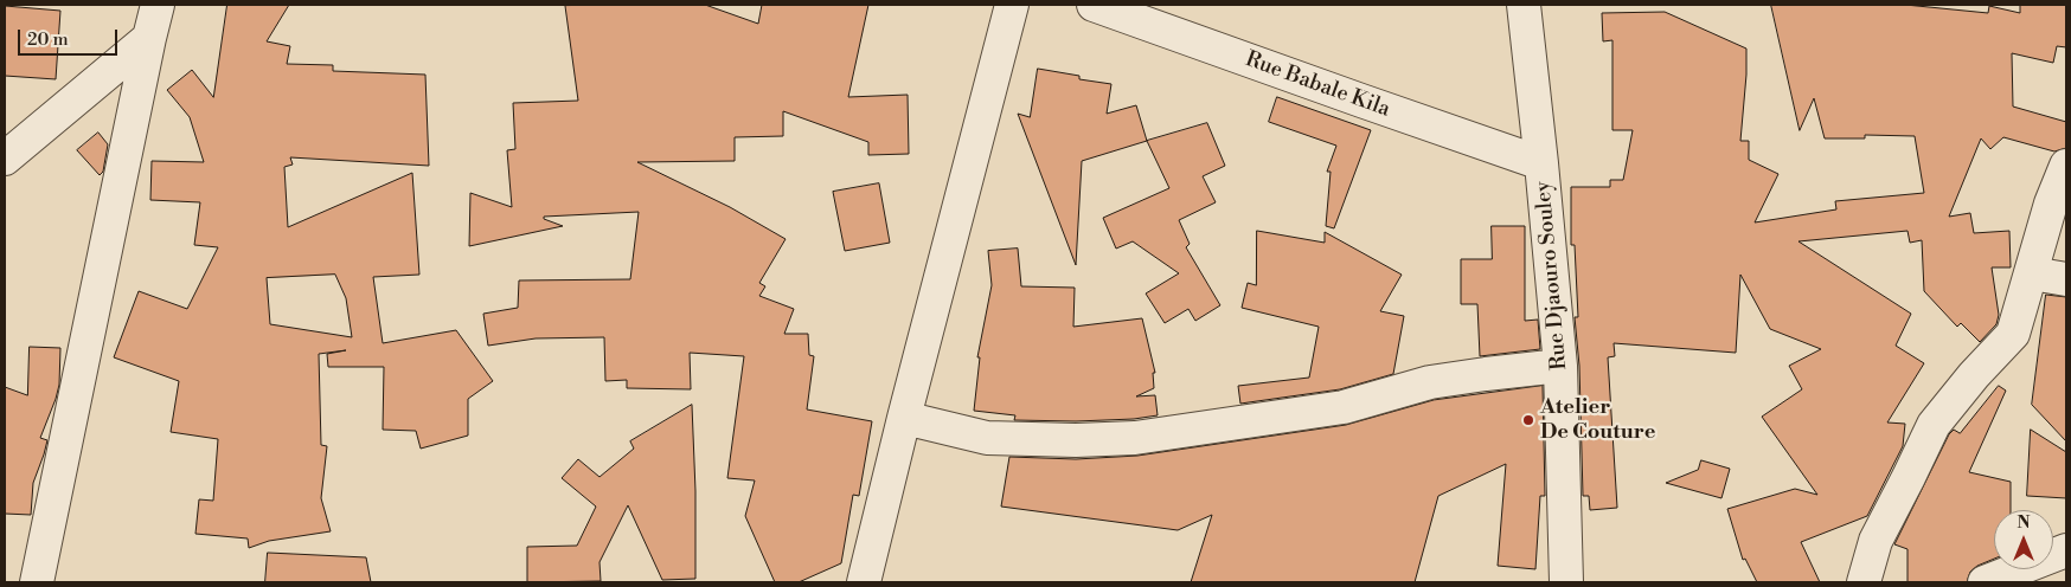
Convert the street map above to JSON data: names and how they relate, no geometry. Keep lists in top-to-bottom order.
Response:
{
  "streets": {
    "street": ["Rue Babale Kila", "Rue Djaouro Souley"]
  },
  "crossings": [
    ["Rue Babale Kila", "Rue Djaouro Souley"]
  ],
  "places": ["Atelier De Couture"],
  "scale_bar": "20 m",
  "north": "top"
}
